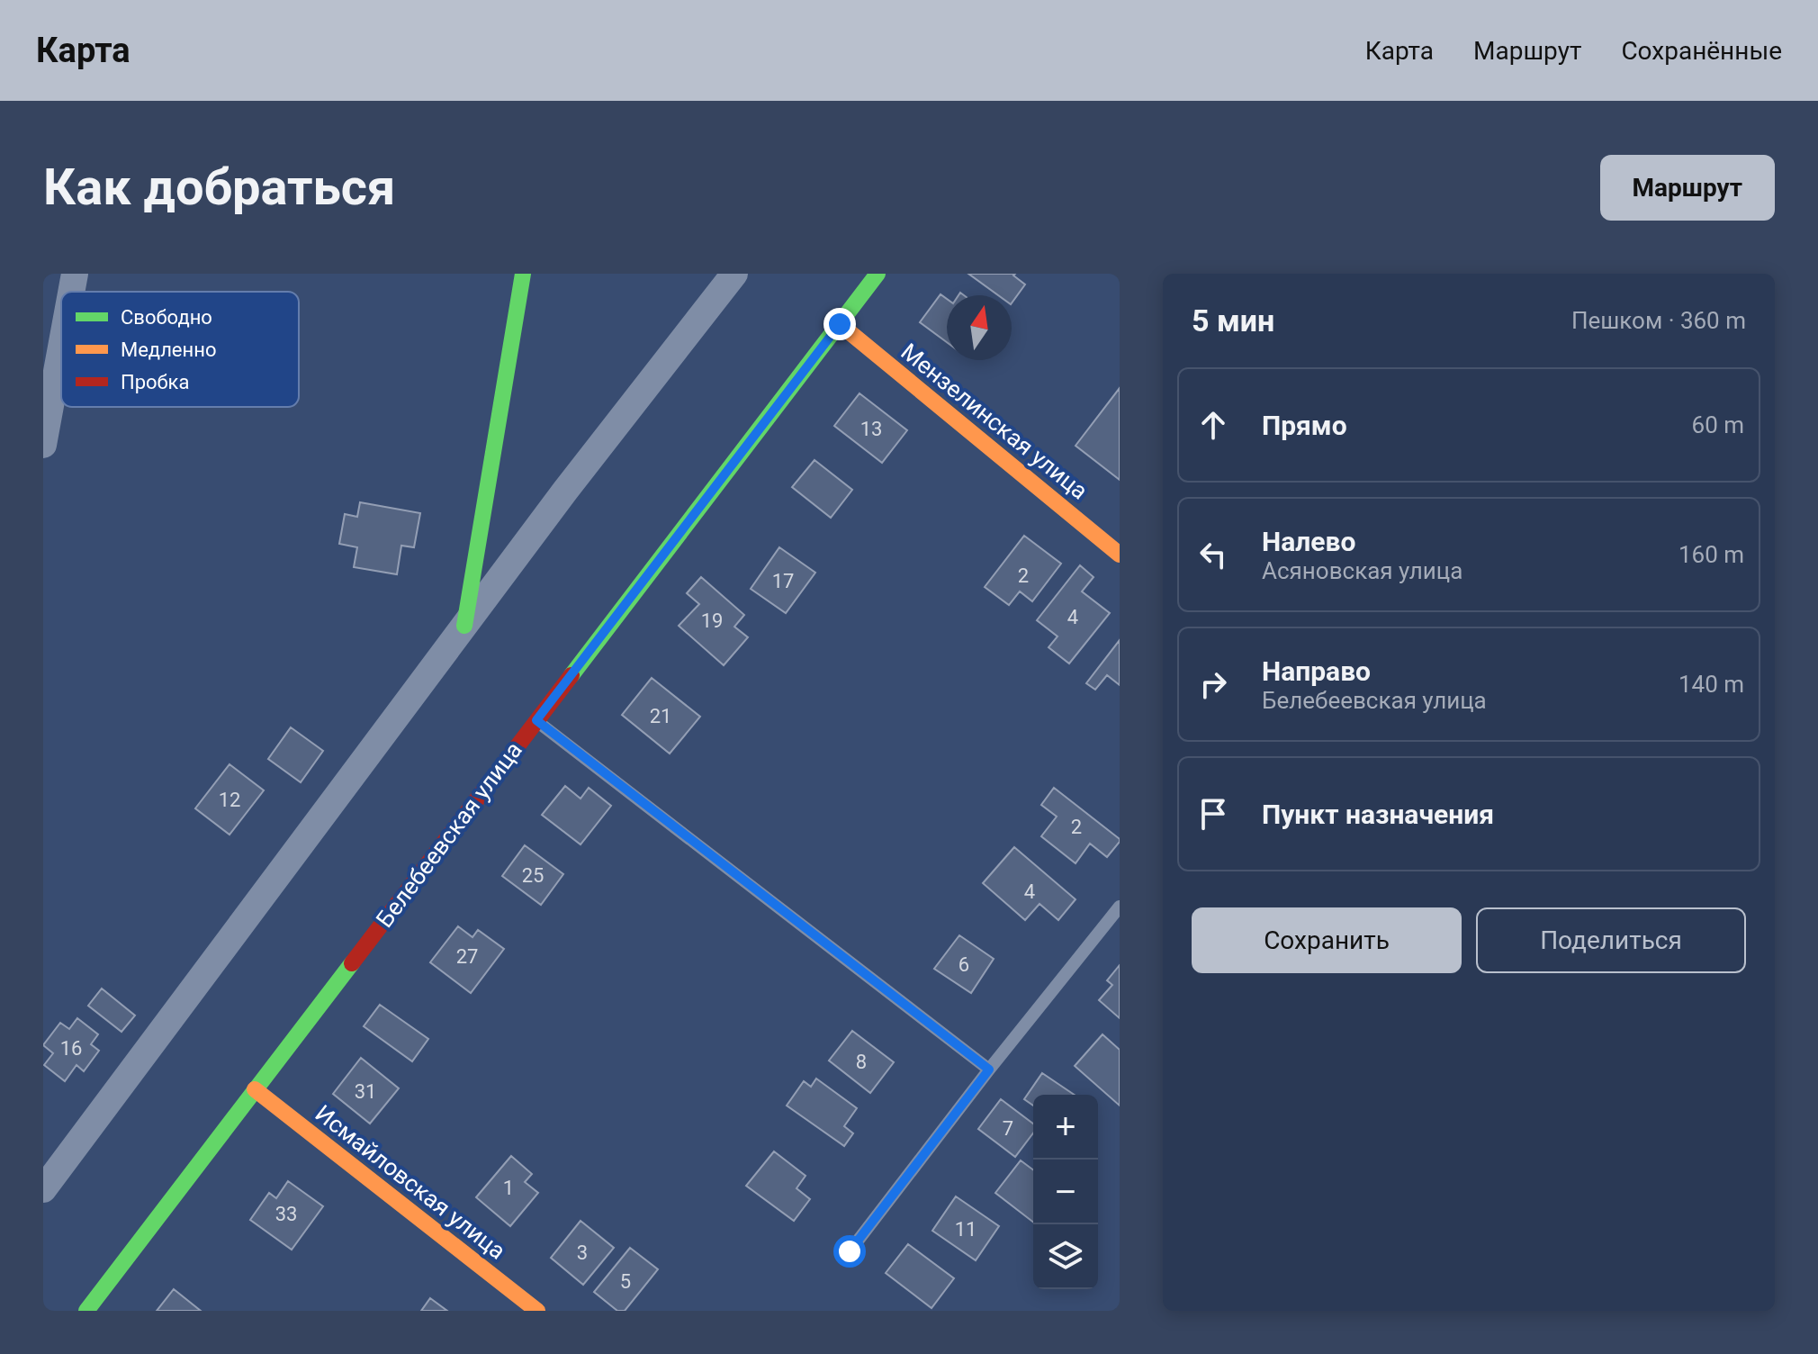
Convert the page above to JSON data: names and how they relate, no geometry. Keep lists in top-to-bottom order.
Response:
{
  "streets": {
    "street": ["Мензелинская улица", "Белебеевская улица", "Исмайловская улица"]
  },
  "crossings": [
    ["Мензелинская улица", "Белебеевская улица"],
    ["Белебеевская улица", "Исмайловская улица"]
  ],
  "house_numbers": [
    "13",
    "2",
    "17",
    "4",
    "19",
    "21",
    "12",
    "2",
    "25",
    "4",
    "27",
    "6",
    "16",
    "8",
    "31",
    "7",
    "1",
    "33",
    "11",
    "3",
    "5"
  ],
  "legend": ["Свободно", "Медленно", "Пробка"],
  "north": "top",
  "page": {
    "header": "Карта",
    "nav": ["Карта", "Маршрут", "Сохранённые"],
    "buttons": [
      "Маршрут",
      ["Сохранить", "Поделиться"]
    ],
    "title": "Как добраться",
    "heading": ["5 мин", "Пешком · 360 m"],
    "list": [
      ["Прямо", "60 m"],
      ["Налево", "Асяновская улица", "160 m"],
      ["Направо", "Белебеевская улица", "140 m"],
      "Пункт назначения"
    ],
    "map_buttons": ["+", "−"]
  }
}
